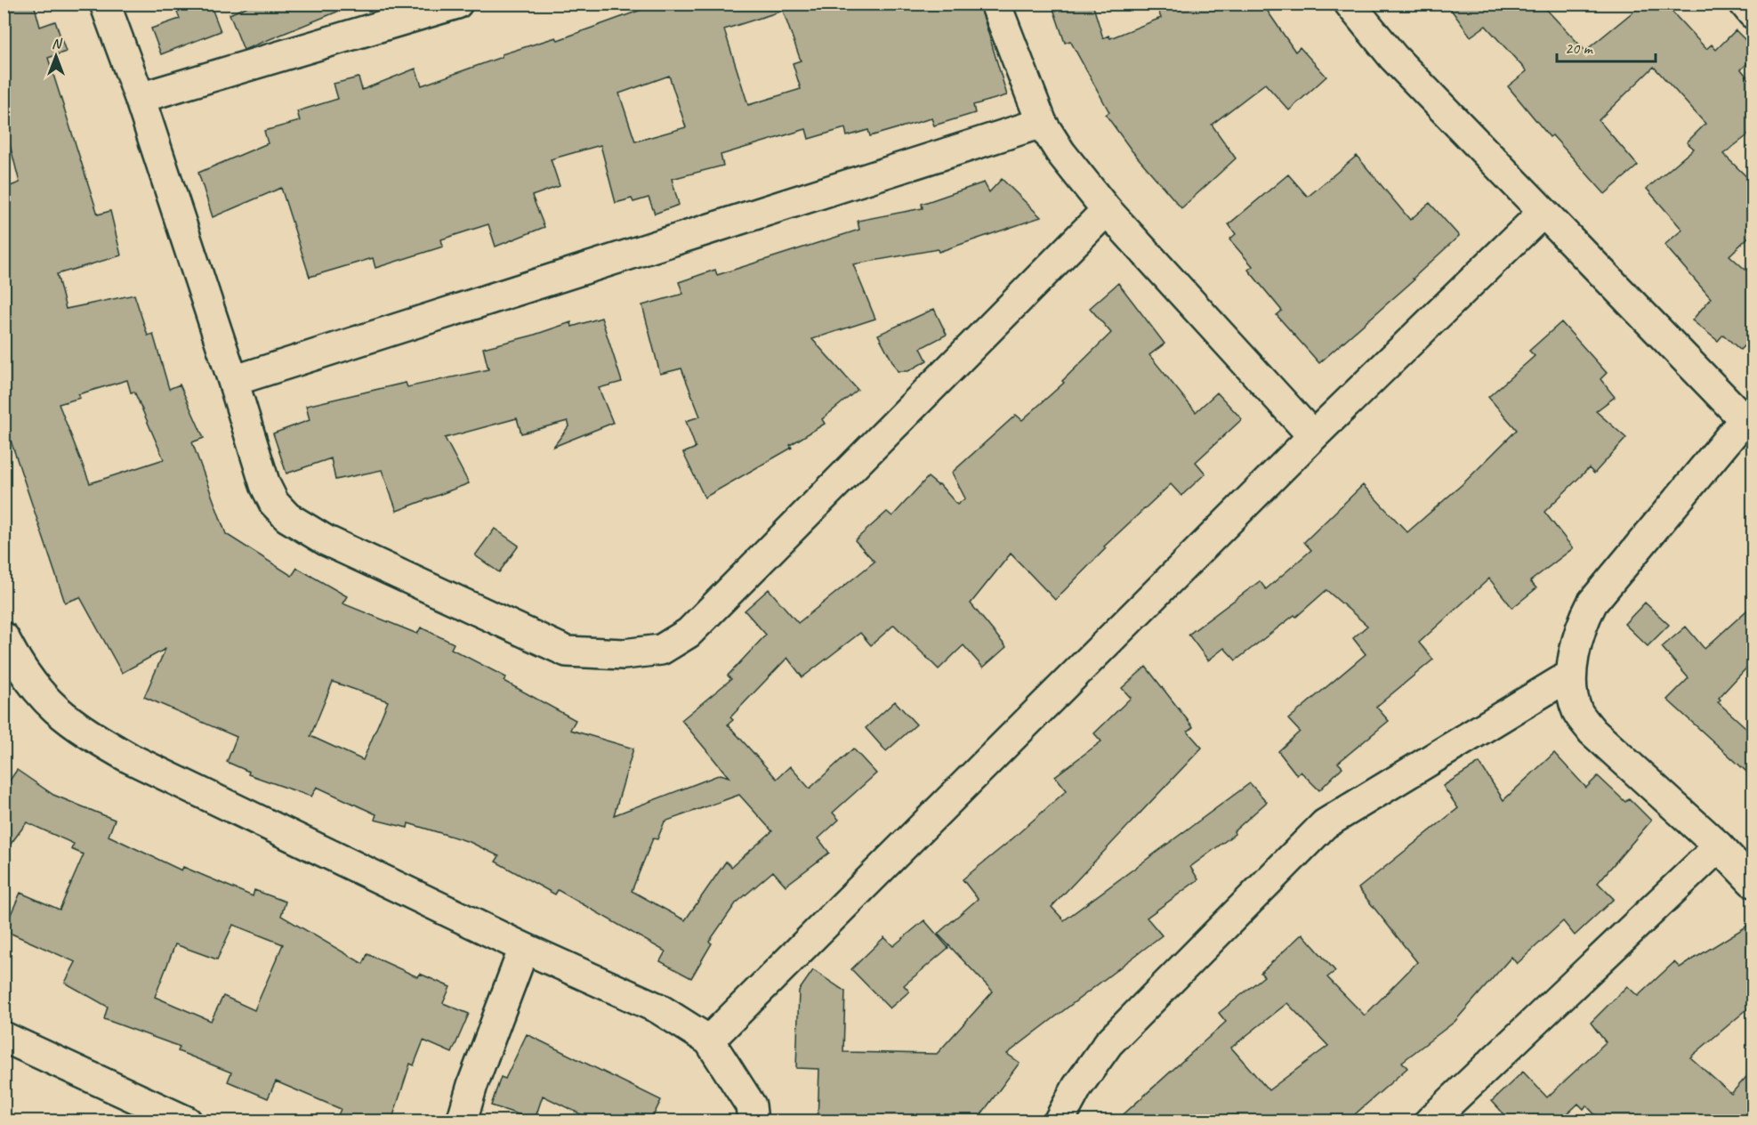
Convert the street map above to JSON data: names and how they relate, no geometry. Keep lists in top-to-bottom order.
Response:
{
  "scale_bar": "20 m",
  "north": "top"
}
